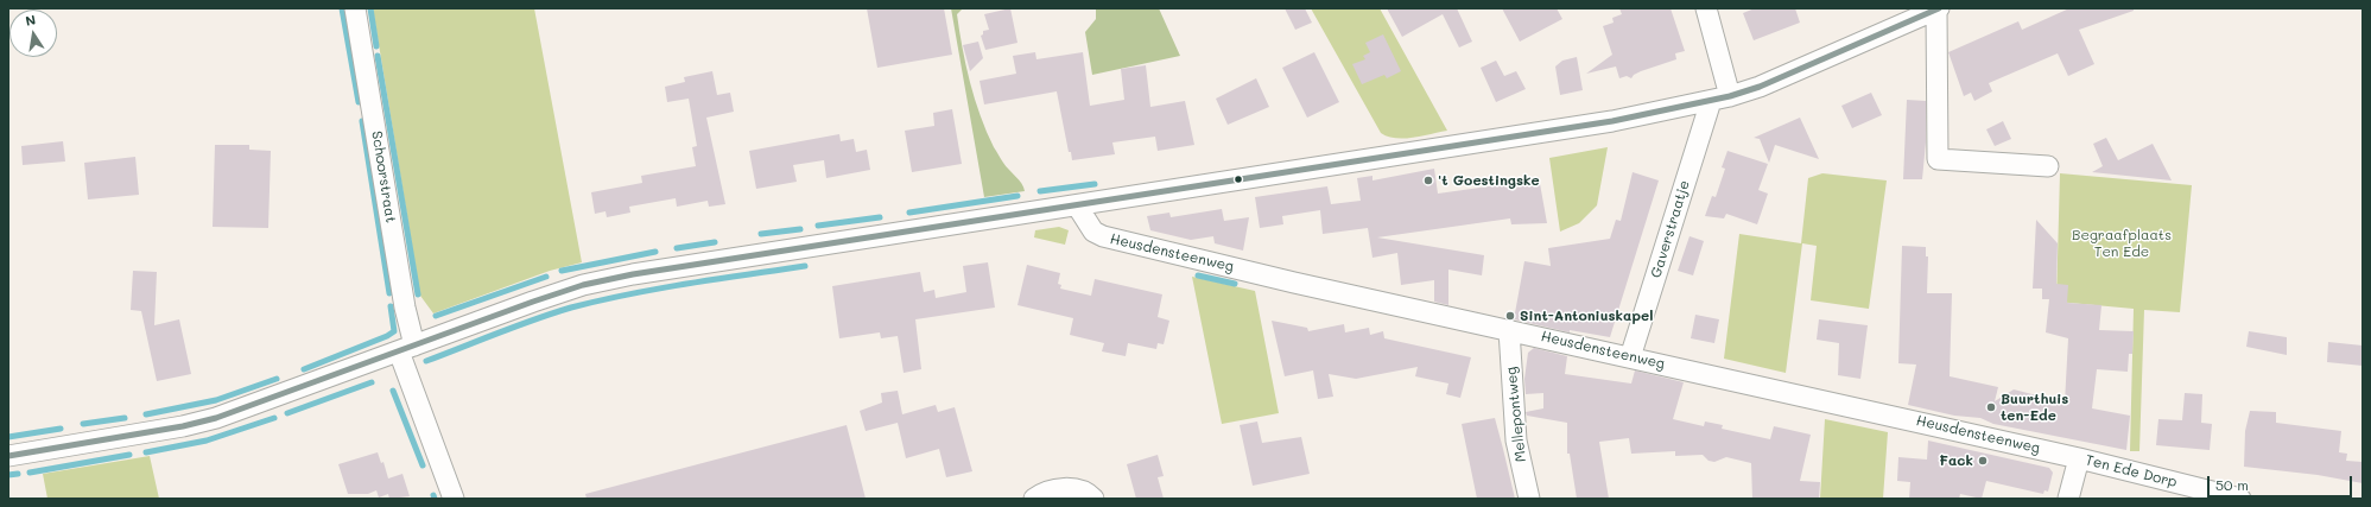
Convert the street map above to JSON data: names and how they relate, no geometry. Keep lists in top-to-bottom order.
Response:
{
  "streets": {
    "street": [
      "Schoorstraat",
      "Gaverstraatje",
      "Heusdensteenweg",
      "Mellepontweg",
      "Ten Ede Dorp"
    ]
  },
  "crossings": [
    ["Gaverstraatje", "Heusdensteenweg"],
    ["Heusdensteenweg", "Mellepontweg"],
    ["Heusdensteenweg", "Ten Ede Dorp"]
  ],
  "parks": ["Begraafplaats Ten Ede"],
  "places": [
    "'t Goestingske",
    "Sint-Antoniuskapel",
    "Buurthuis ten-Ede",
    "Fack"
  ],
  "scale_bar": "50 m",
  "north": "top"
}
